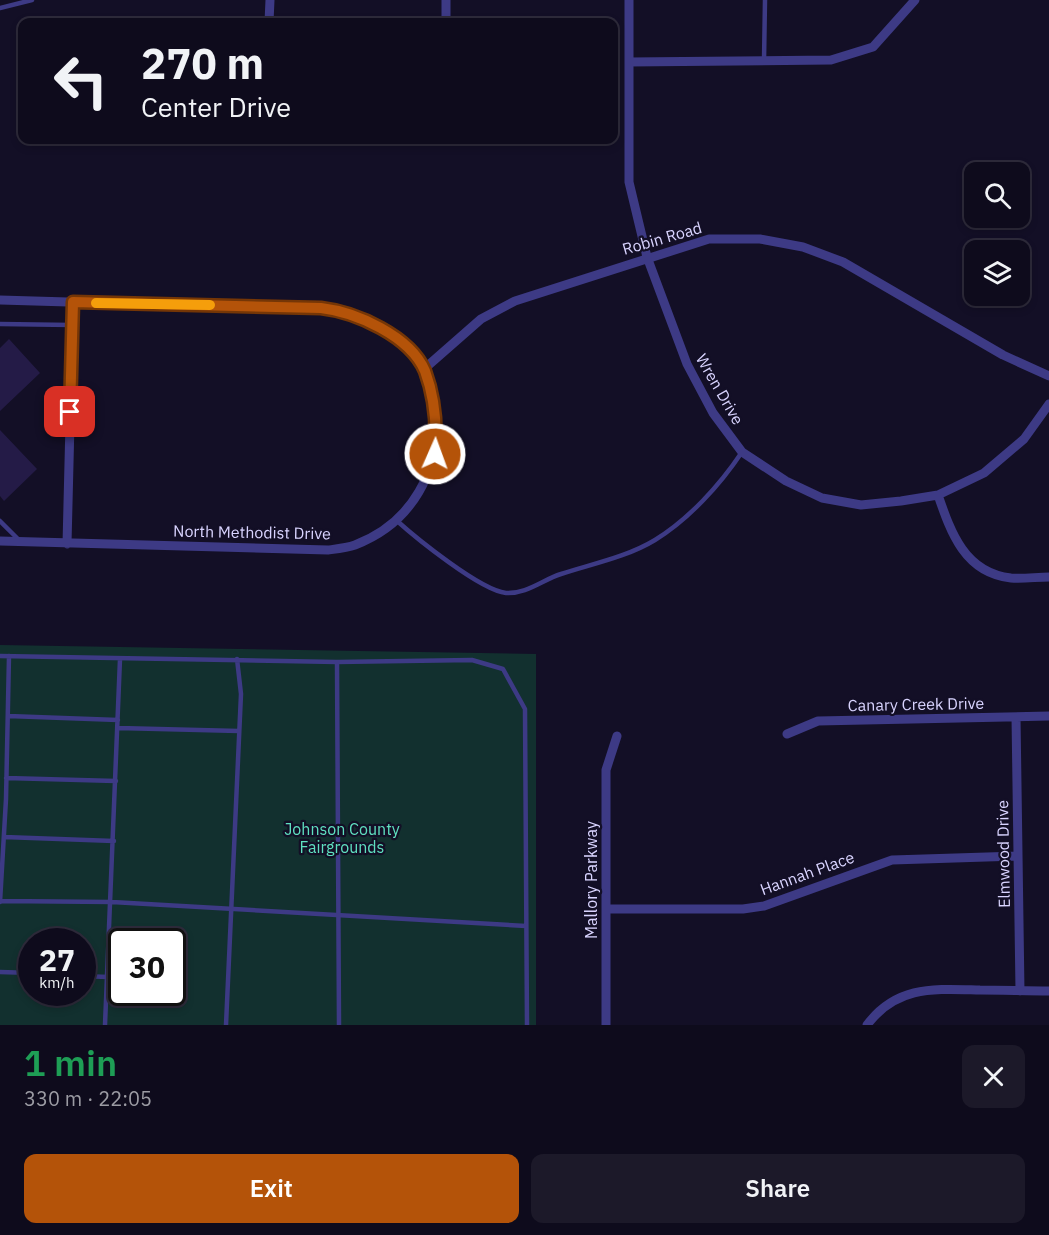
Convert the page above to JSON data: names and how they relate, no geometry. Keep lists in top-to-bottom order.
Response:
{
  "streets": {
    "street": [
      "Robin Road",
      "Wren Drive",
      "North Methodist Drive",
      "Canary Creek Drive",
      "Elmwood Drive",
      "Hannah Place",
      "Mallory Parkway"
    ]
  },
  "crossings": [
    ["Robin Road", "Wren Drive"],
    ["Robin Road", "North Methodist Drive"],
    ["Canary Creek Drive", "Elmwood Drive"],
    ["Elmwood Drive", "Hannah Place"],
    ["Hannah Place", "Mallory Parkway"]
  ],
  "parks": ["Johnson County Fairgrounds"],
  "page": {
    "turn": ["270 m", "Center Drive"],
    "speed": "27 km/h",
    "limit": "30",
    "heading": ["1 min", "330 m · 22:05"],
    "buttons": ["Exit", "Share"]
  }
}
